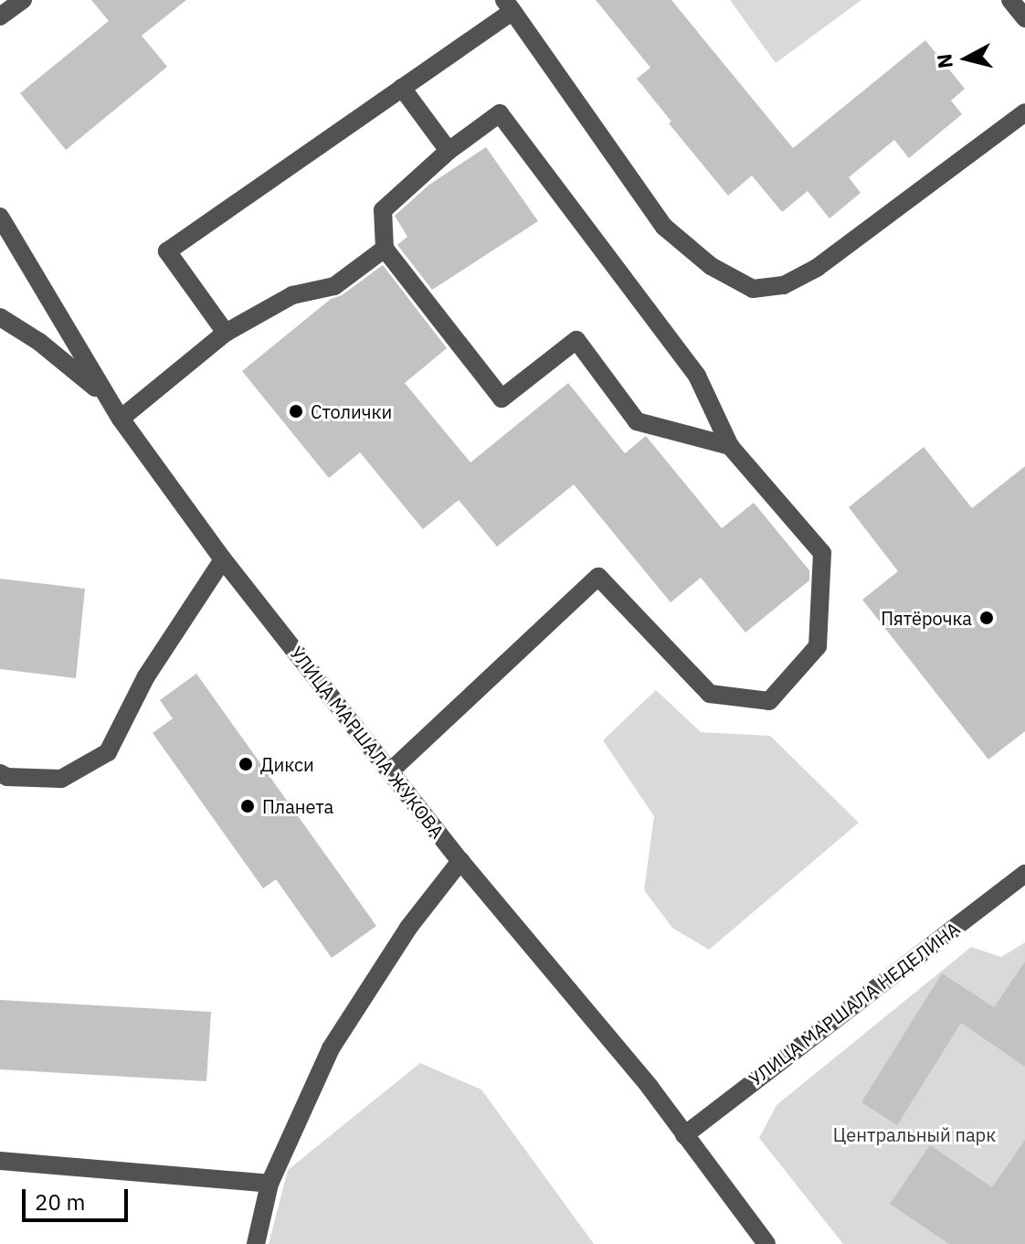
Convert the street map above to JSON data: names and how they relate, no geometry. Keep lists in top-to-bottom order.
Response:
{
  "streets": {
    "street": ["УЛИЦА МАРШАЛА ЖУКОВА", "УЛИЦА МАРШАЛА НЕДЕЛИНА"]
  },
  "crossings": [
    ["УЛИЦА МАРШАЛА ЖУКОВА", "УЛИЦА МАРШАЛА НЕДЕЛИНА"]
  ],
  "parks": ["Центральный парк"],
  "places": [
    "Столички",
    "Пятёрочка",
    "Дикси",
    "Планета"
  ],
  "scale_bar": "20 m",
  "north": "left"
}
